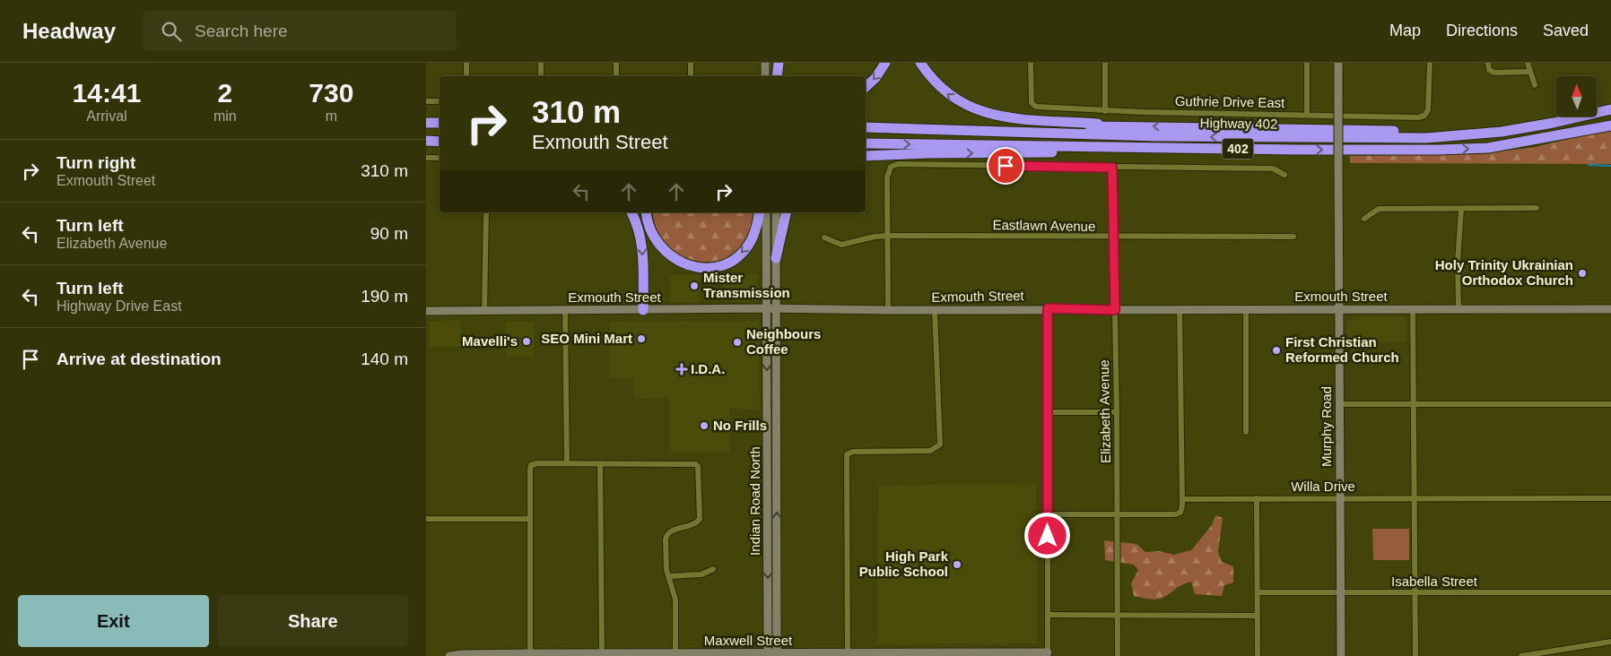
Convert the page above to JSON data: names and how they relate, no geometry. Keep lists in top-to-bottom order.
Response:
{
  "streets": {
    "highway": ["Highway 402", "402"],
    "main road": [
      "Exmouth Street",
      "Murphy Road",
      "Indian Road North",
      "Maxwell Street"
    ],
    "street": [
      "Guthrie Drive East",
      "Eastlawn Avenue",
      "Elizabeth Avenue",
      "Willa Drive",
      "Isabella Street"
    ]
  },
  "crossings": [
    ["Eastlawn Avenue", "Elizabeth Avenue"],
    ["Exmouth Street", "Elizabeth Avenue"],
    ["Exmouth Street", "Murphy Road"],
    ["Exmouth Street", "Indian Road North"],
    ["Murphy Road", "Willa Drive"],
    ["Murphy Road", "Isabella Street"],
    ["Indian Road North", "Maxwell Street"]
  ],
  "places": {
    "other": [
      "Holy Trinity Ukrainian Orthodox Church",
      "Mister Transmission",
      "SEO Mini Mart",
      "Mavelli's",
      "Neighbours Coffee",
      "First Christian Reformed Church",
      "No Frills",
      "High Park Public School"
    ],
    "health": ["I.D.A."]
  },
  "north": "top",
  "page": {
    "header": "Headway",
    "search": "Search here",
    "nav": ["Map", "Directions", "Saved"],
    "eta": [
      "14:41",
      "Arrival",
      "2",
      "min",
      "730",
      "m"
    ],
    "turn": ["310 m", "Exmouth Street"],
    "list": [
      {
        "name": "Turn right",
        "note": "Exmouth Street",
        "value": "310 m"
      },
      {
        "name": "Turn left",
        "note": "Elizabeth Avenue",
        "value": "90 m"
      },
      {
        "name": "Turn left",
        "note": "Highway Drive East",
        "value": "190 m"
      },
      {
        "name": "Arrive at destination",
        "value": "140 m"
      }
    ],
    "buttons": ["Exit", "Share"]
  }
}
